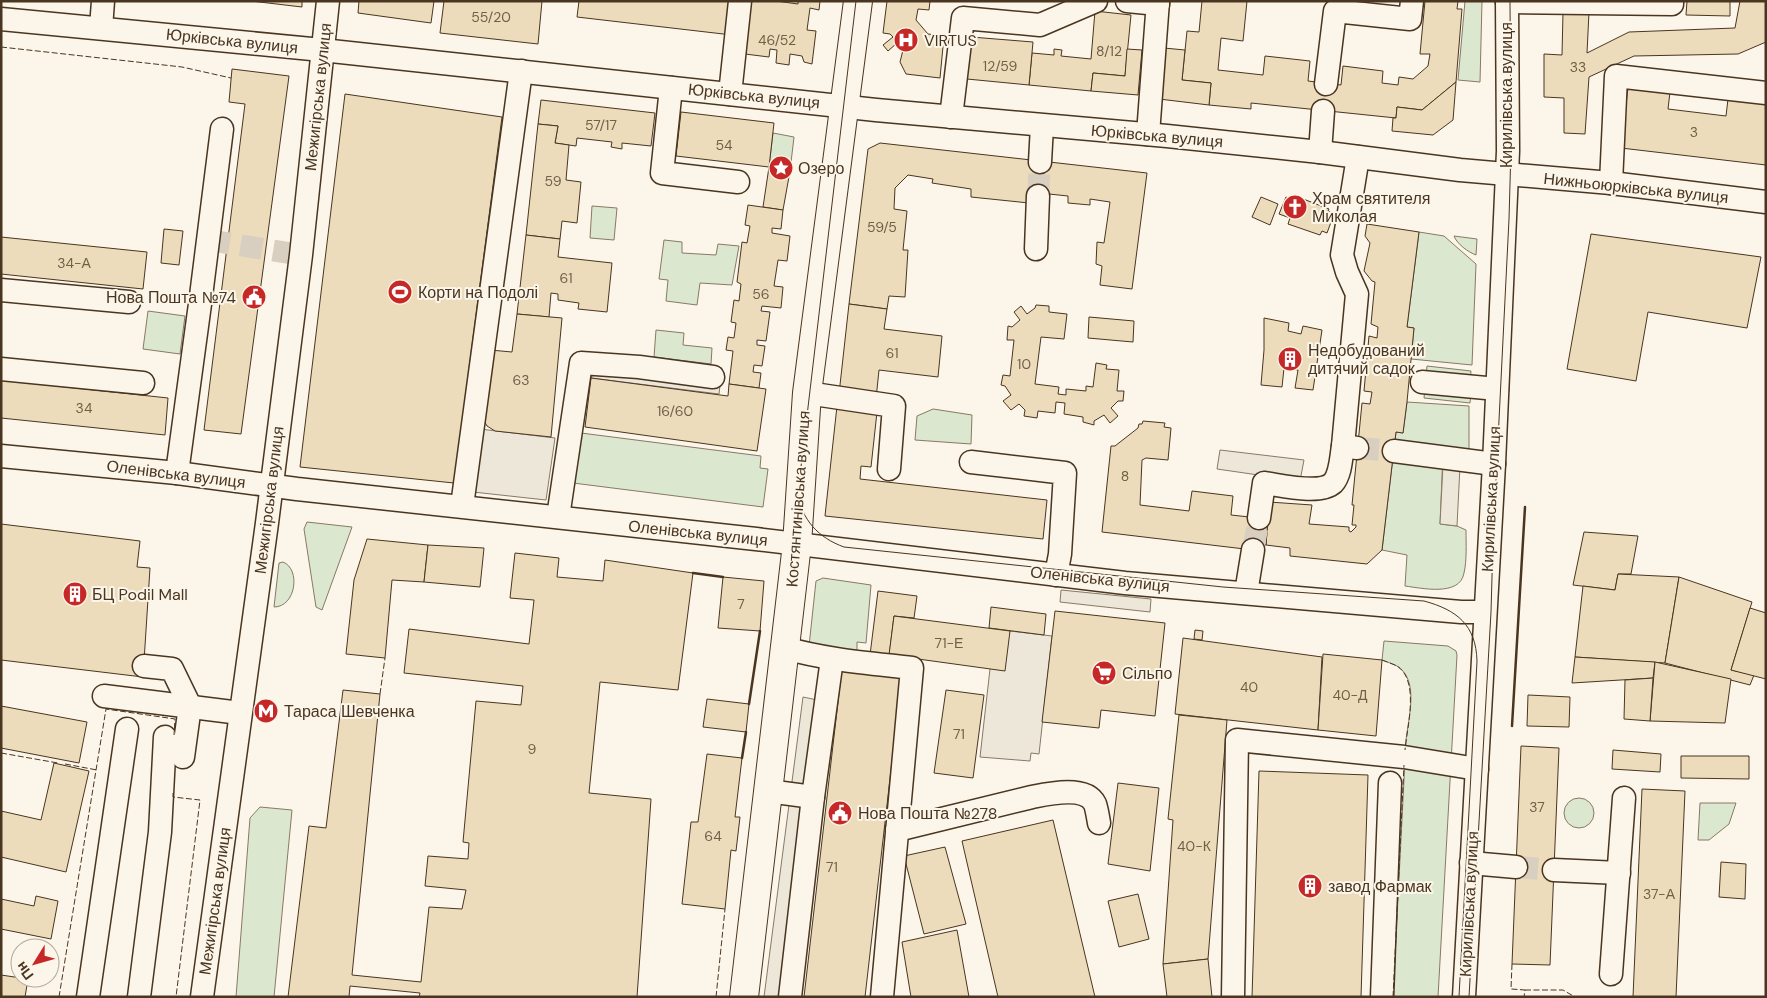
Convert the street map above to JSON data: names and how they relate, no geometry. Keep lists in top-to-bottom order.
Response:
{
  "streets": {
    "main road": ["Костянтинівська вулиця"],
    "street": [
      "Юрківська вулиця",
      "Кирилівська вулиця",
      "Межигірська вулиця",
      "Нижньоюрківська вулиця",
      "Оленівська вулиця"
    ]
  },
  "crossings": [
    ["Юрківська вулиця", "Кирилівська вулиця"],
    ["Юрківська вулиця", "Межигірська вулиця"],
    ["Юрківська вулиця", "Нижньоюрківська вулиця"],
    ["Юрківська вулиця", "Костянтинівська вулиця"],
    ["Кирилівська вулиця", "Нижньоюрківська вулиця"],
    ["Кирилівська вулиця", "Оленівська вулиця"],
    ["Межигірська вулиця", "Оленівська вулиця"],
    ["Оленівська вулиця", "Костянтинівська вулиця"]
  ],
  "places": {
    "hospital": ["VIRTUS"],
    "place": ["Озеро"],
    "church": ["Храм святителя Миколая"],
    "sports": ["Корти на Подолі"],
    "public building": ["Нова Пошта №74", "Нова Пошта №278"],
    "building": ["Недобудований дитячий садок", "БЦ Podil Mall", "завод Фармак"],
    "supermarket": ["Сільпо"],
    "metro station": ["Тараса Шевченка"]
  },
  "house_numbers": [
    "55/20",
    "46/52",
    "8/12",
    "12/59",
    "33",
    "57/17",
    "3",
    "54",
    "59",
    "59/5",
    "34-А",
    "61",
    "56",
    "61",
    "10",
    "63",
    "34",
    "16/60",
    "8",
    "7",
    "71-Е",
    "40",
    "40-Д",
    "71",
    "9",
    "37",
    "64",
    "40-К",
    "71",
    "37-А"
  ],
  "north": "bottom left"
}
